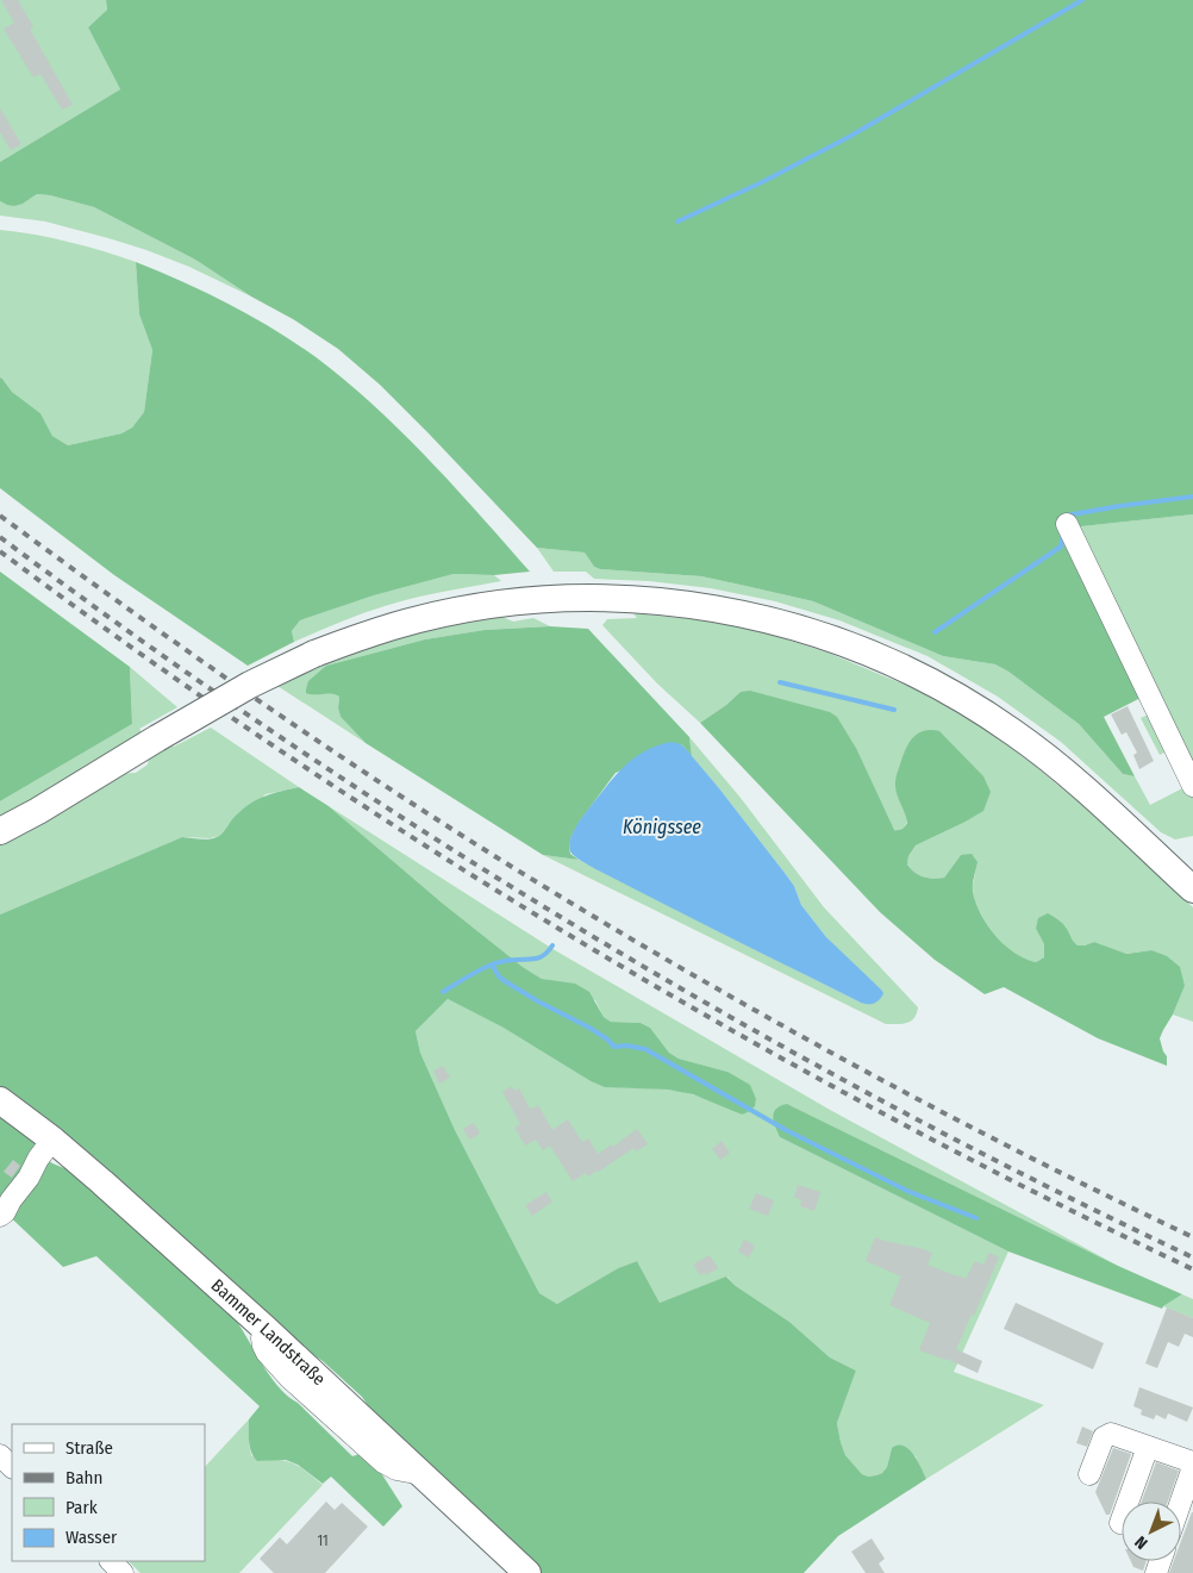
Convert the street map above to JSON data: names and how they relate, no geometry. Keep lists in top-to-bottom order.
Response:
{
  "streets": {
    "main road": ["Bammer Landstraße"]
  },
  "water": ["Königssee"],
  "house_numbers": ["11"],
  "legend": [
    "Straße",
    "Bahn",
    "Park",
    "Wasser"
  ],
  "north": "bottom left"
}
